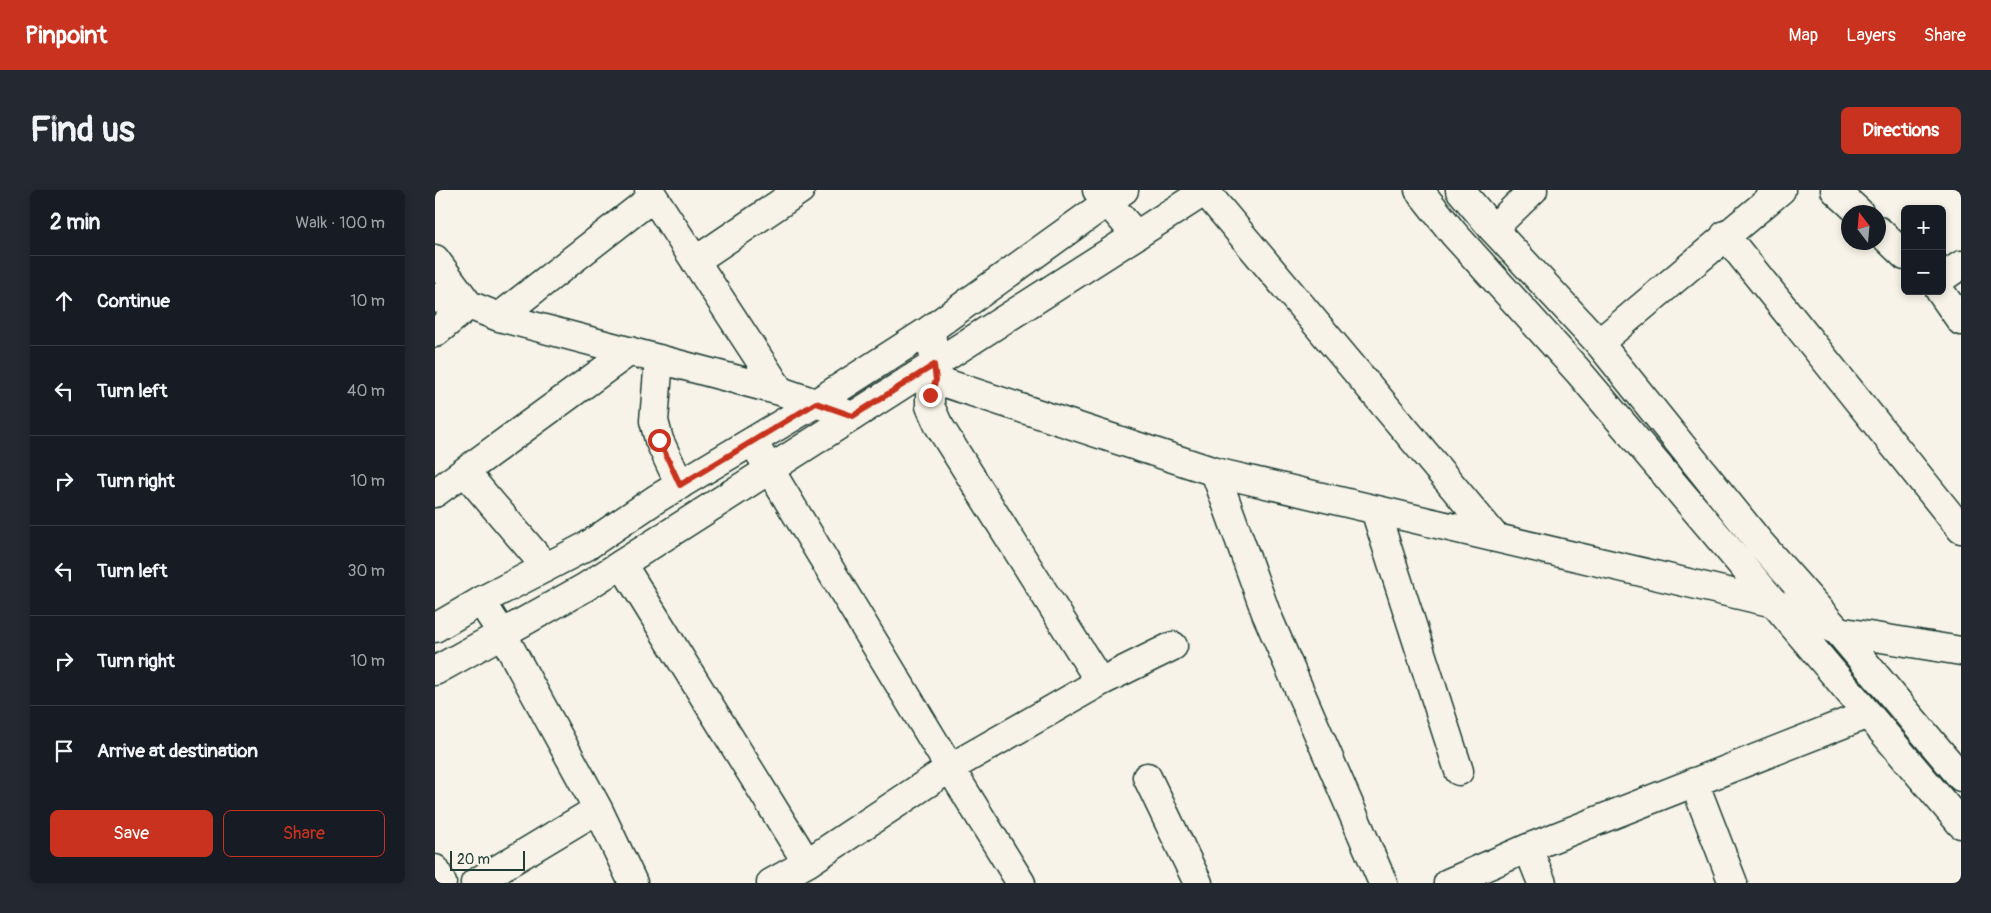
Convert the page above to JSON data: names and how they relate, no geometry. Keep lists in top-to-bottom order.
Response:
{
  "scale_bar": "20 m",
  "north": "top",
  "page": {
    "header": "Pinpoint",
    "nav": ["Map", "Layers", "Share"],
    "buttons": [
      "Directions",
      ["Save", "Share"]
    ],
    "title": "Find us",
    "heading": ["2 min", "Walk · 100 m"],
    "map_buttons": ["+", "−"],
    "list": [
      ["Continue", "10 m"],
      ["Turn left", "40 m"],
      ["Turn right", "10 m"],
      ["Turn left", "30 m"],
      ["Turn right", "10 m"],
      "Arrive at destination"
    ],
    "scale": "20 m"
  }
}
